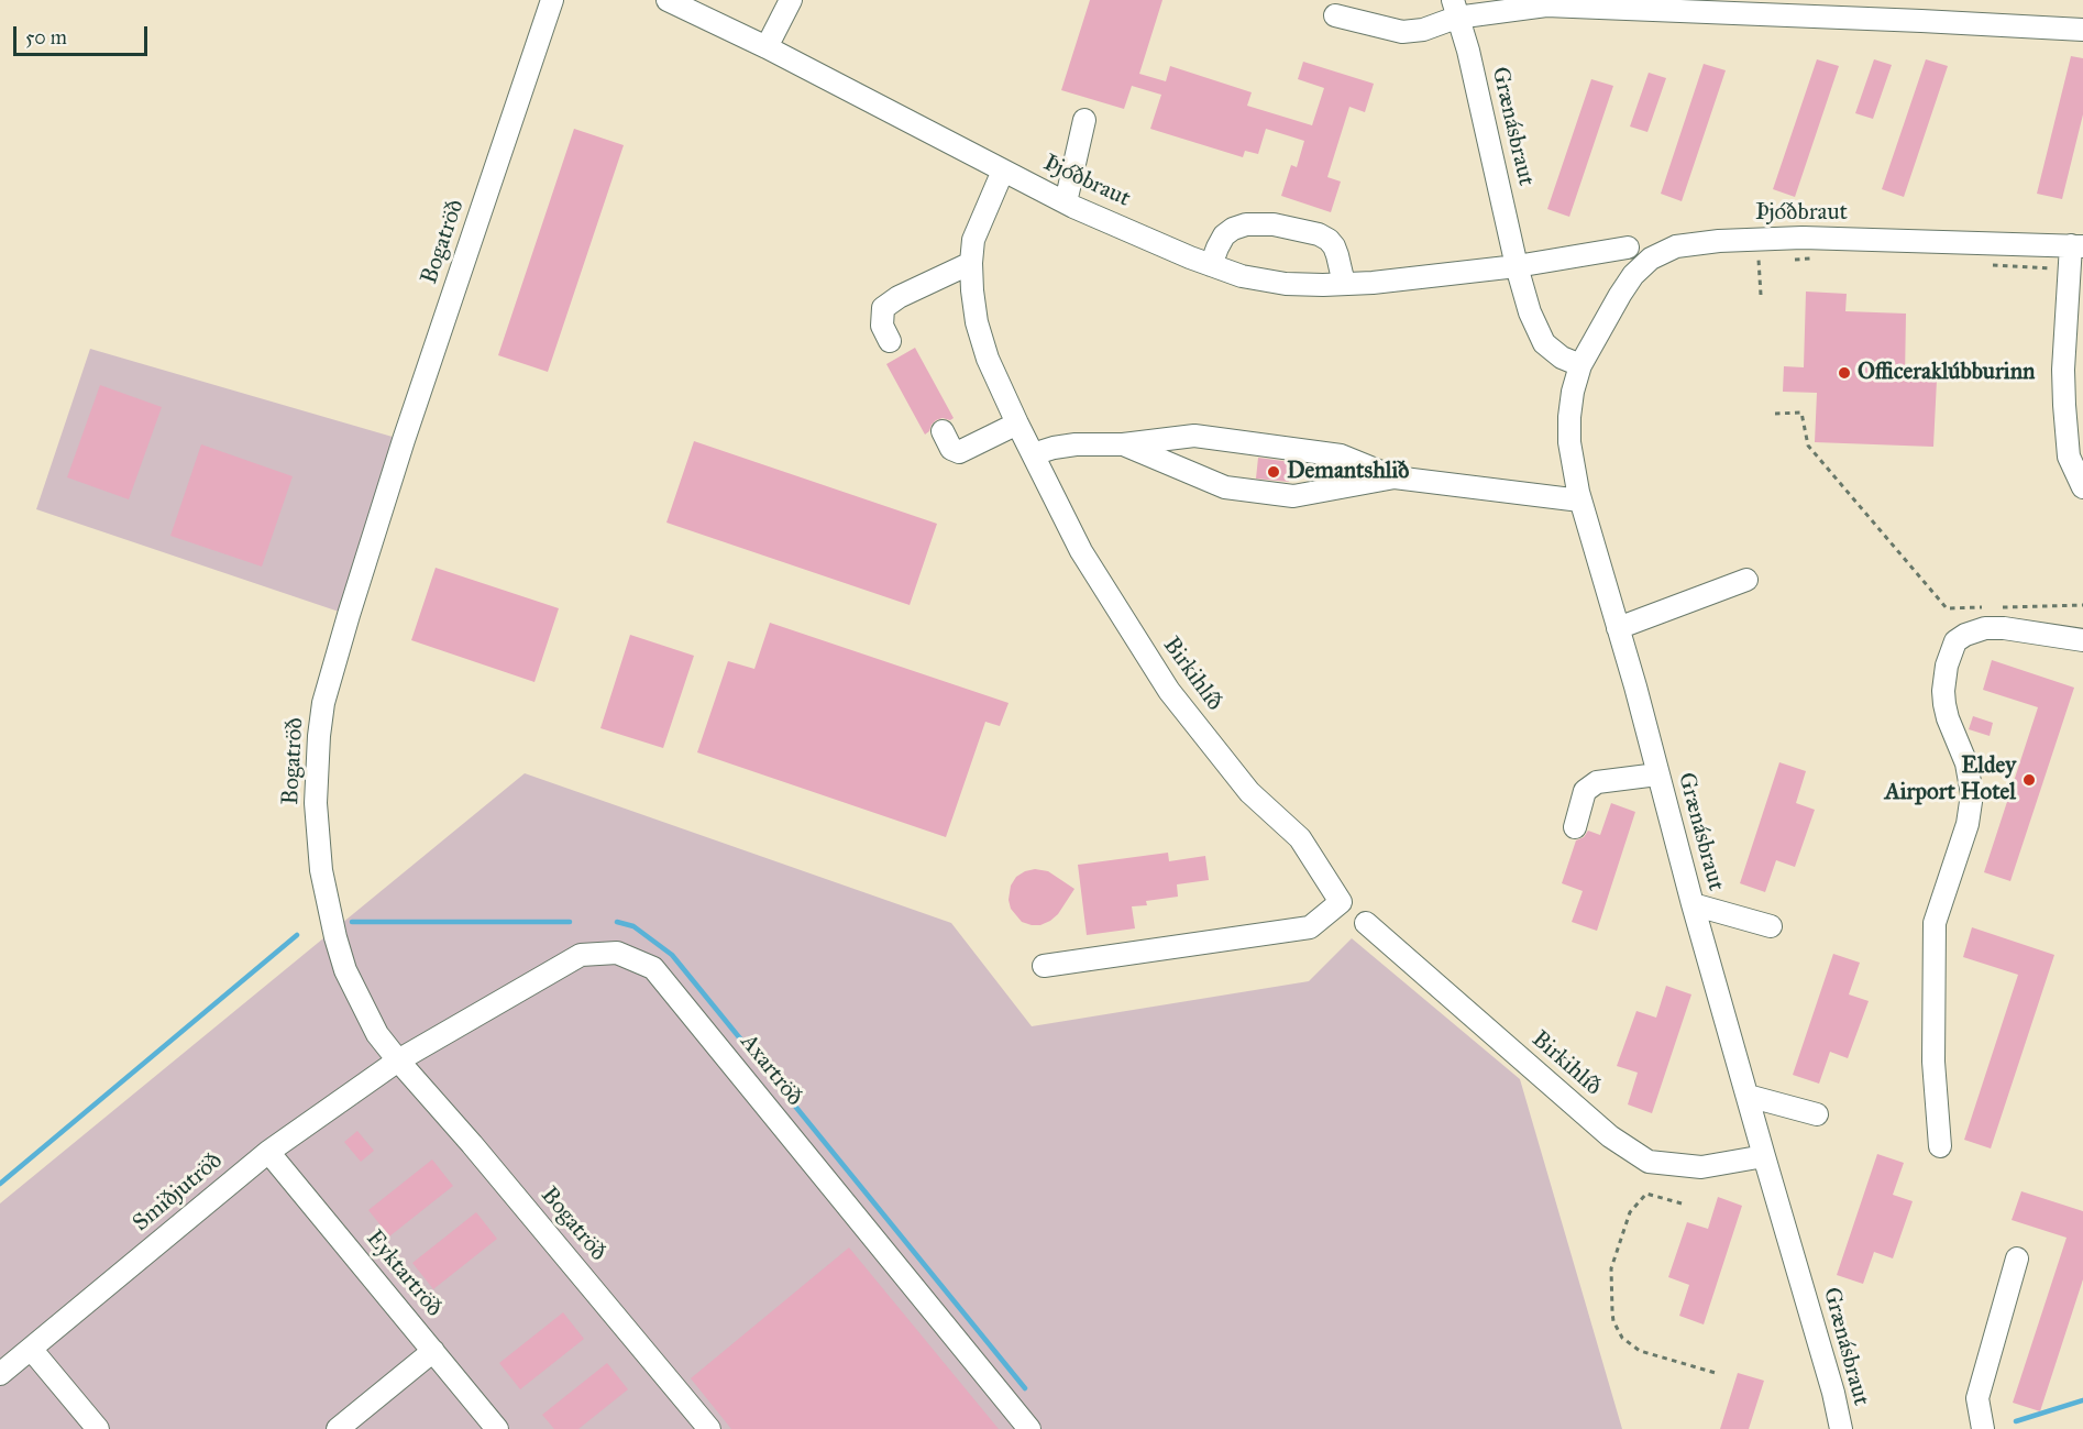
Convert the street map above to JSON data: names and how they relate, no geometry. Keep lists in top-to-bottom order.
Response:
{
  "streets": {
    "street": [
      "Grænásbraut",
      "Þjóðbraut",
      "Bogatröð",
      "Birkihlíð",
      "Axartröð",
      "Smiðjutröð",
      "Eyktartröð"
    ]
  },
  "crossings": [
    ["Grænásbraut", "Þjóðbraut"],
    ["Grænásbraut", "Birkihlíð"],
    ["Þjóðbraut", "Birkihlíð"],
    ["Bogatröð", "Axartröð"],
    ["Bogatröð", "Smiðjutröð"],
    ["Axartröð", "Smiðjutröð"],
    ["Smiðjutröð", "Eyktartröð"]
  ],
  "places": ["Officeraklúbburinn", "Demantshlið", "Eldey Airport Hotel"],
  "scale_bar": "50 m"
}
